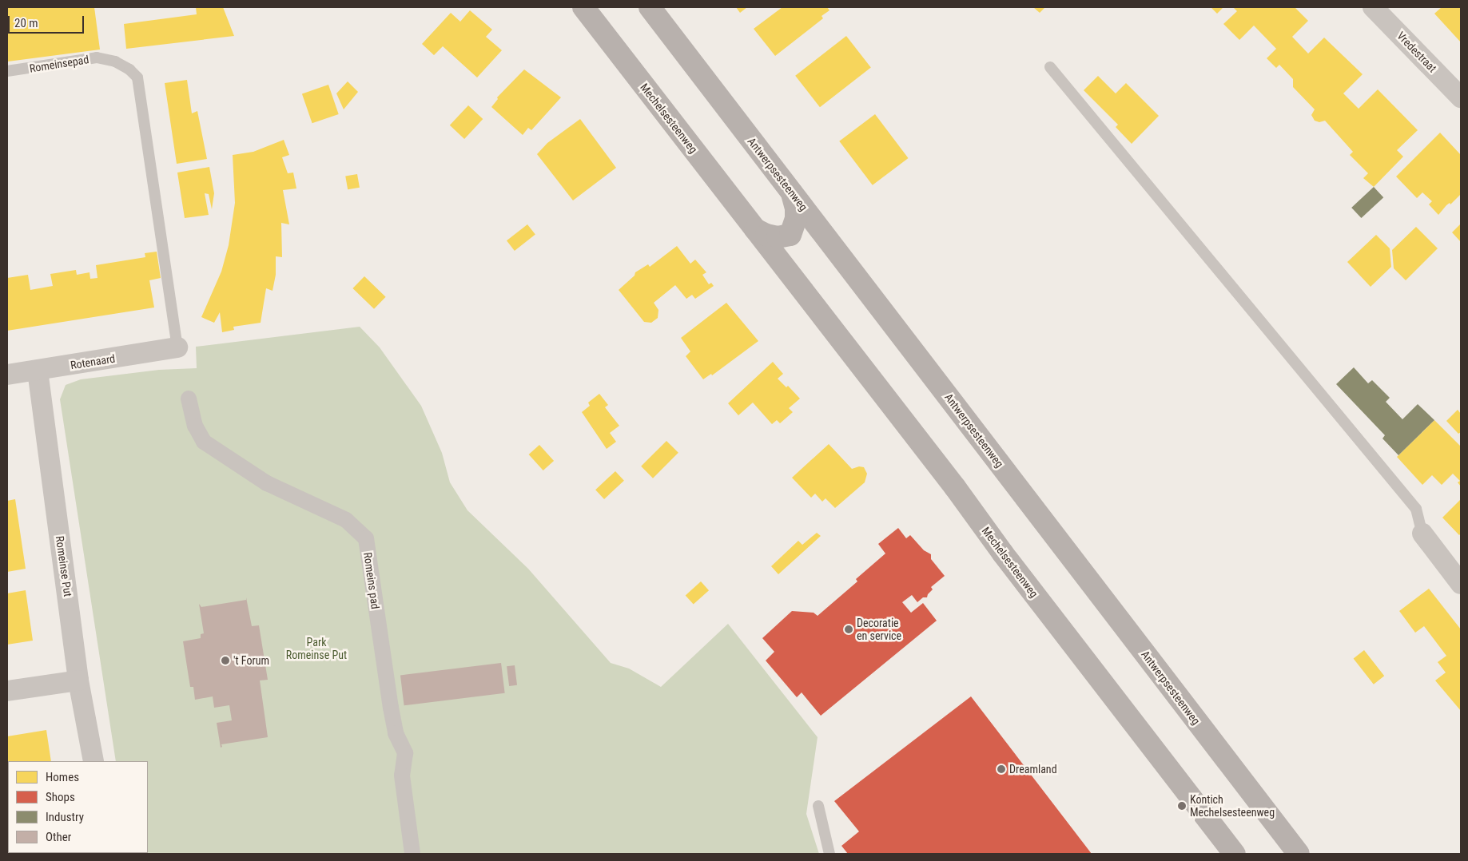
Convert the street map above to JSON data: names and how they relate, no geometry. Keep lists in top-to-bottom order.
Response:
{
  "streets": {
    "main road": ["Mechelsesteenweg", "Antwerpsesteenweg"],
    "street": [
      "Vredestraat",
      "Rotenaard",
      "Romeinse Put",
      "Romeins pad"
    ],
    "lane": ["Romeinsepad"]
  },
  "crossings": [
    ["Romeinsepad", "Rotenaard"],
    ["Rotenaard", "Romeinse Put"]
  ],
  "parks": ["Park Romeinse Put"],
  "places": [
    "Decoratie en service",
    "'t Forum",
    "Dreamland",
    "Kontich Mechelsesteenweg"
  ],
  "legend": [
    "Homes",
    "Shops",
    "Industry",
    "Other"
  ],
  "scale_bar": "20 m"
}
